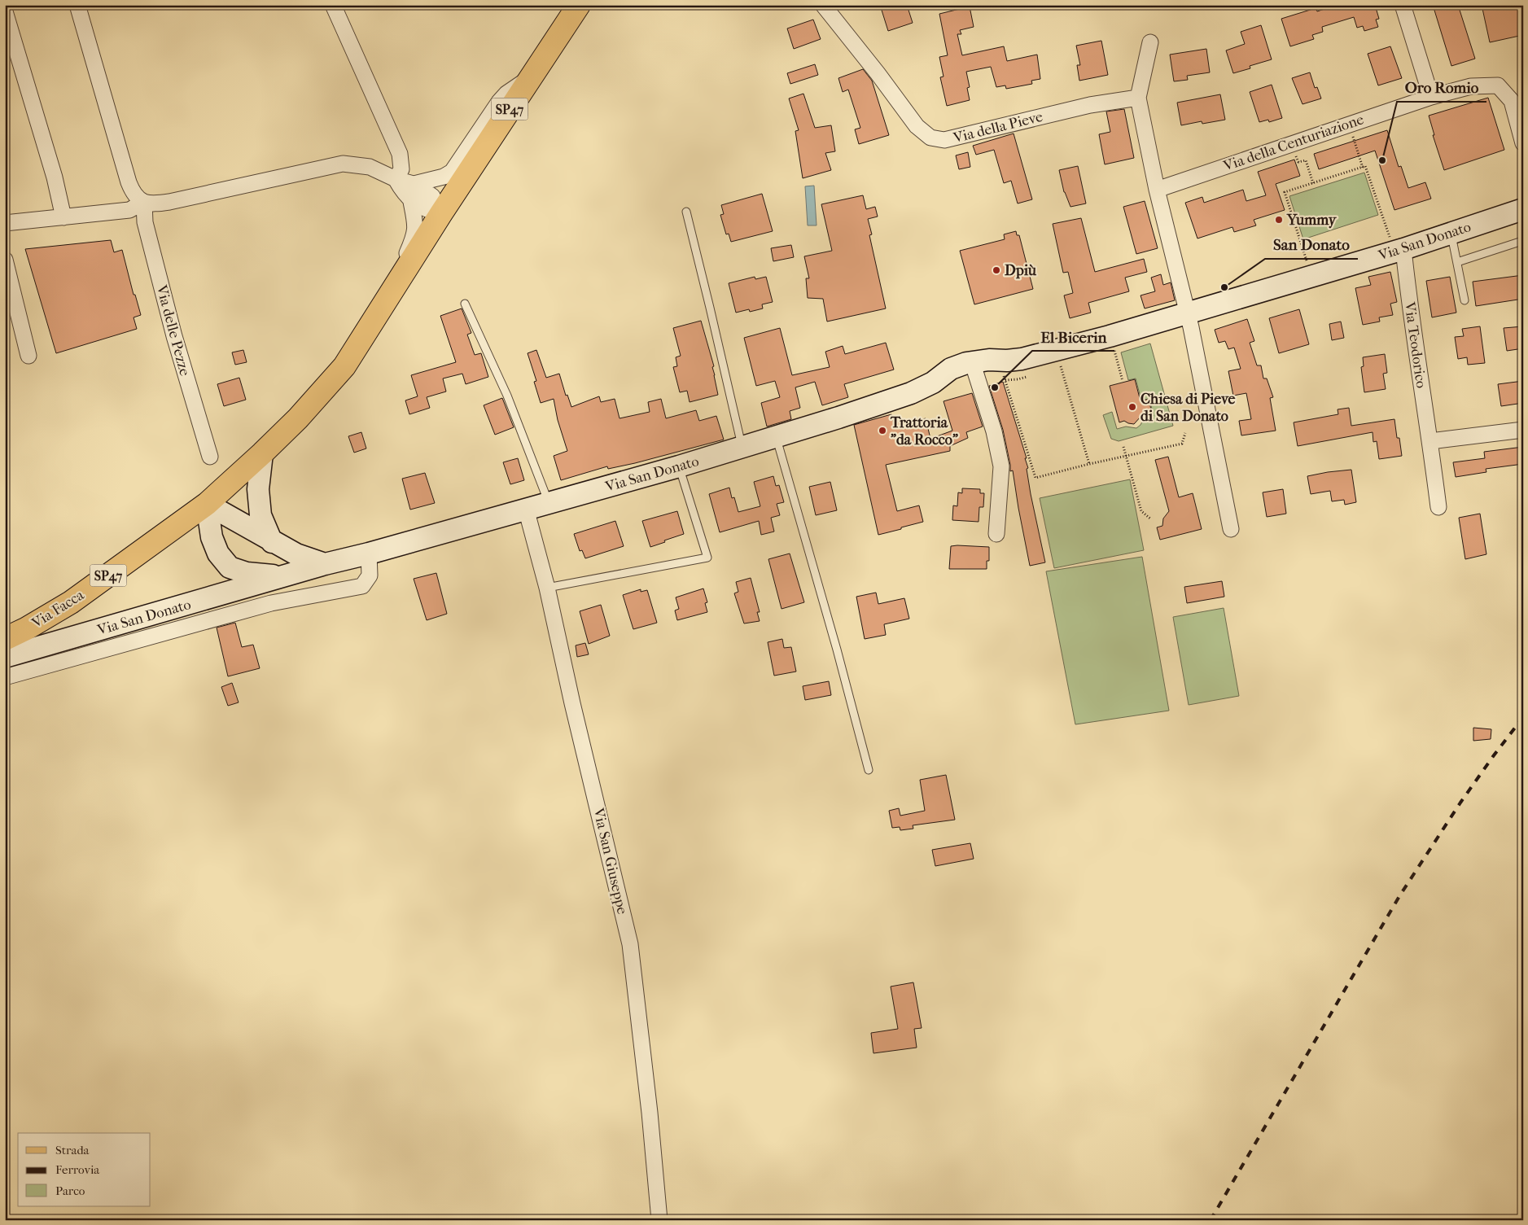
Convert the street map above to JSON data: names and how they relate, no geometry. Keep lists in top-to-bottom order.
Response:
{
  "streets": {
    "main road": ["SP47", "Via Facca"],
    "street": [
      "Via della Pieve",
      "Via della Centuriazione",
      "Via San Donato",
      "Via delle Pezze",
      "Via Teodorico",
      "Via San Giuseppe"
    ]
  },
  "crossings": [
    ["SP47", "Via San Donato"],
    ["SP47", "Via Facca"],
    ["Via San Donato", "Via Teodorico"],
    ["Via San Donato", "Via Facca"],
    ["Via San Donato", "Via San Giuseppe"]
  ],
  "places": [
    "Oro Romio",
    "Yummy",
    "Dpiù",
    "San Donato",
    "El Bicerin",
    "Chiesa di Pieve di San Donato",
    "Trattoria \"da Rocco\""
  ],
  "legend": ["Strada", "Ferrovia", "Parco"]
}
